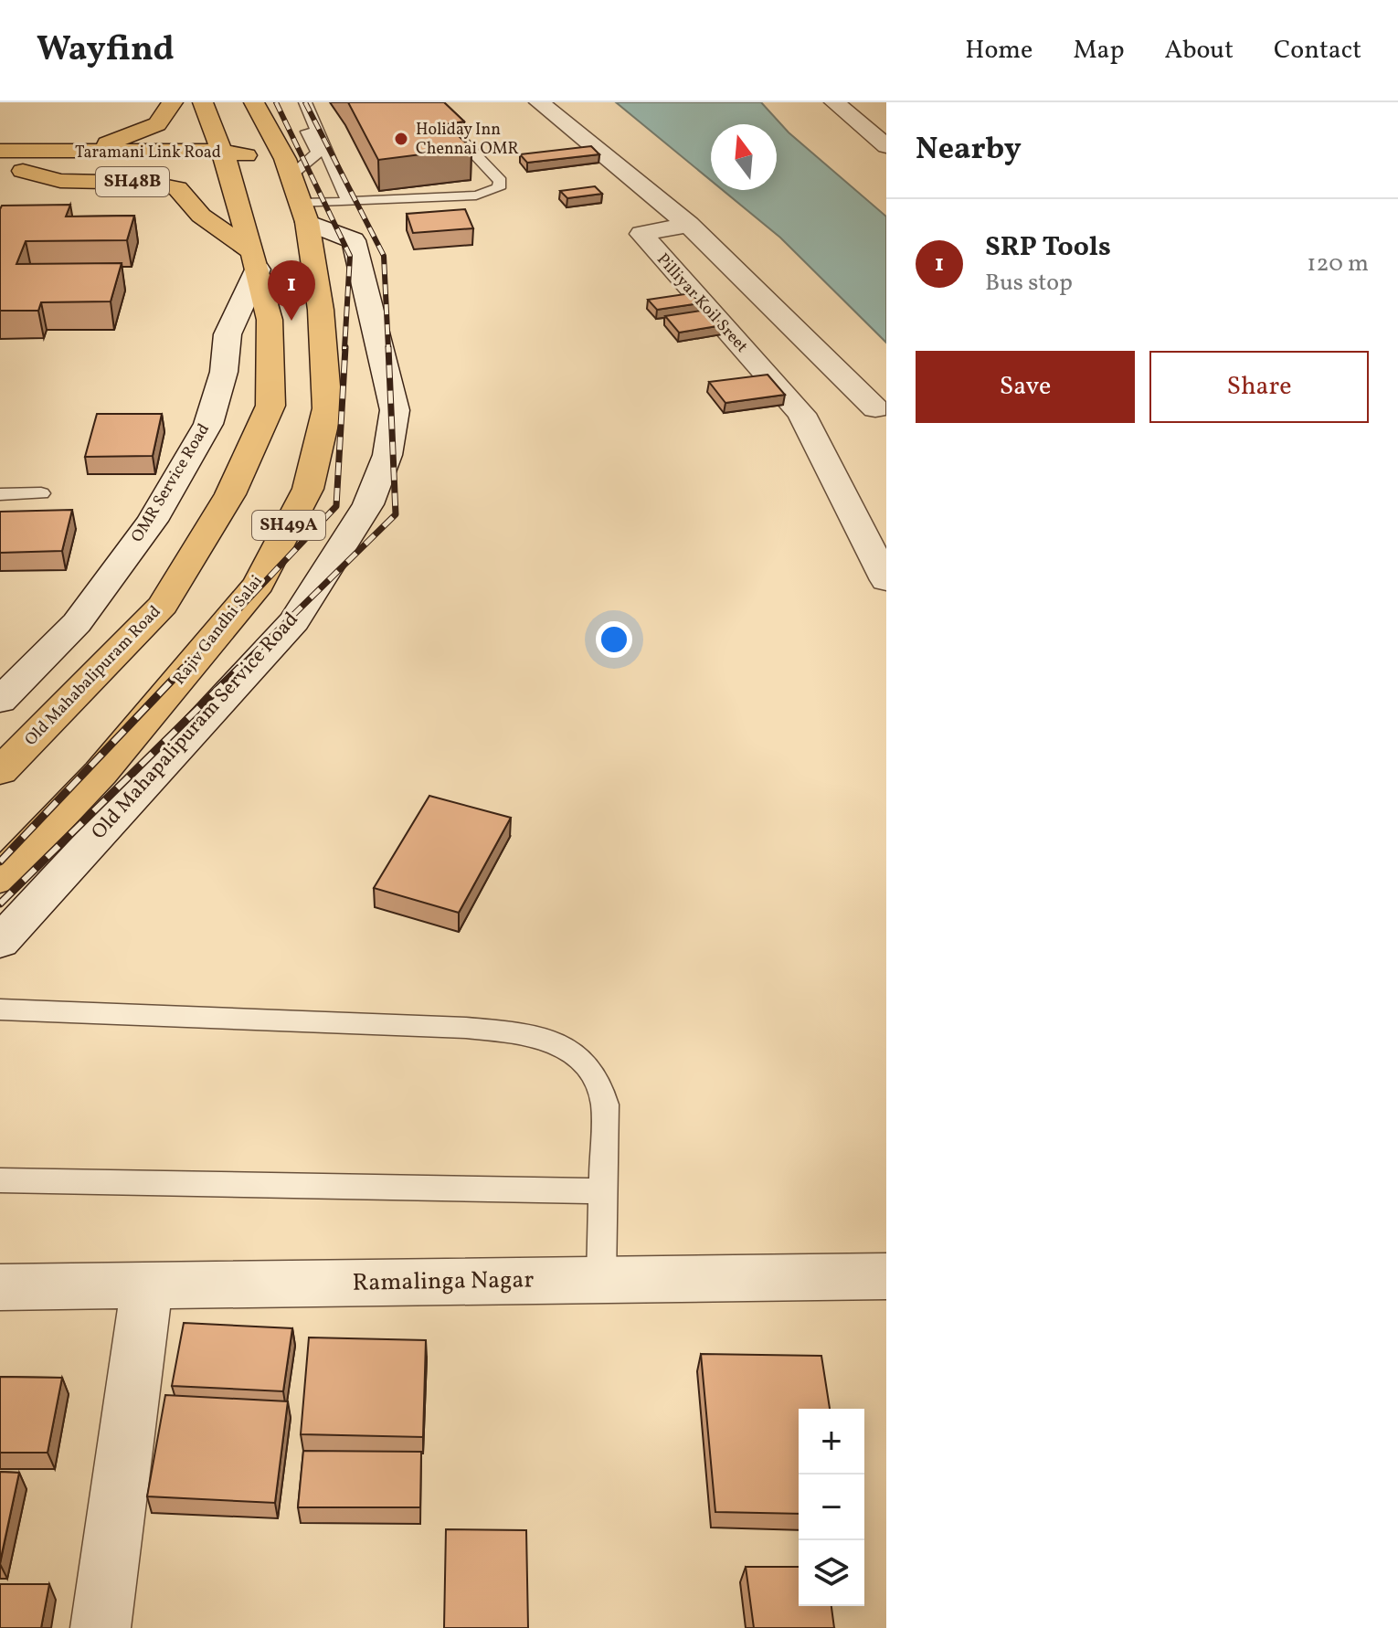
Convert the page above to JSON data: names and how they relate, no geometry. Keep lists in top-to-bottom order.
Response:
{
  "streets": {
    "main road": [
      "Taramani Link Road",
      "SH48B",
      "SH49A",
      "Rajiv Gandhi Salai",
      "Old Mahabalipuram Road"
    ],
    "street": [
      "Pilliyar Koil Sreet",
      "OMR Service Road",
      "Old Mahapalipuram Service Road",
      "Ramalinga Nagar"
    ]
  },
  "crossings": [
    ["Taramani Link Road", "SH48B"],
    ["Taramani Link Road", "SH49A"],
    ["Taramani Link Road", "Rajiv Gandhi Salai"],
    ["Taramani Link Road", "Old Mahabalipuram Road"],
    ["SH48B", "OMR Service Road"],
    ["SH48B", "Old Mahabalipuram Road"],
    ["OMR Service Road", "Old Mahabalipuram Road"],
    ["SH49A", "Rajiv Gandhi Salai"],
    ["SH49A", "Old Mahabalipuram Road"],
    ["Rajiv Gandhi Salai", "Old Mahapalipuram Service Road"]
  ],
  "places": ["Holiday Inn Chennai OMR"],
  "north": "top",
  "page": {
    "header": "Wayfind",
    "nav": [
      "Home",
      "Map",
      "About",
      "Contact"
    ],
    "heading": "Nearby",
    "list": [
      {
        "mark": "1",
        "name": "SRP Tools",
        "note": "Bus stop",
        "value": "120 m"
      }
    ],
    "pins": "1",
    "buttons": ["Save", "Share"],
    "map_buttons": ["+", "−"]
  }
}
